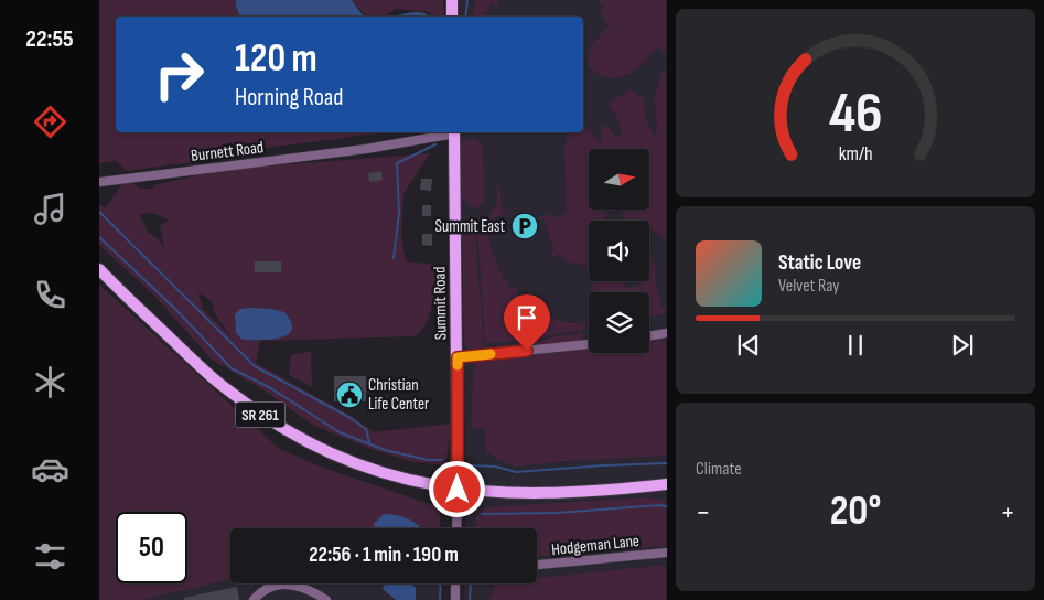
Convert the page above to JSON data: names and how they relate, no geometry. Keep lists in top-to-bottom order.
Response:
{
  "streets": {
    "main road": ["Summit Road", "SR 261"],
    "street": ["Burnett Road", "Hodgeman Lane"]
  },
  "crossings": [
    ["Summit Road", "SR 261"]
  ],
  "places": {
    "parking": ["Summit East"],
    "public building": ["Christian Life Center"]
  },
  "north": "right",
  "page": {
    "tabs": "22:55",
    "turn": ["120 m", "Horning Road"],
    "song": ["Static Love", "Velvet Ray"],
    "tile": "Climate",
    "heat": ["−", "20°", "+"],
    "limit": "50",
    "trip": "22:56 · 1 min · 190 m",
    "gauge": ["46", "km/h"]
  }
}
